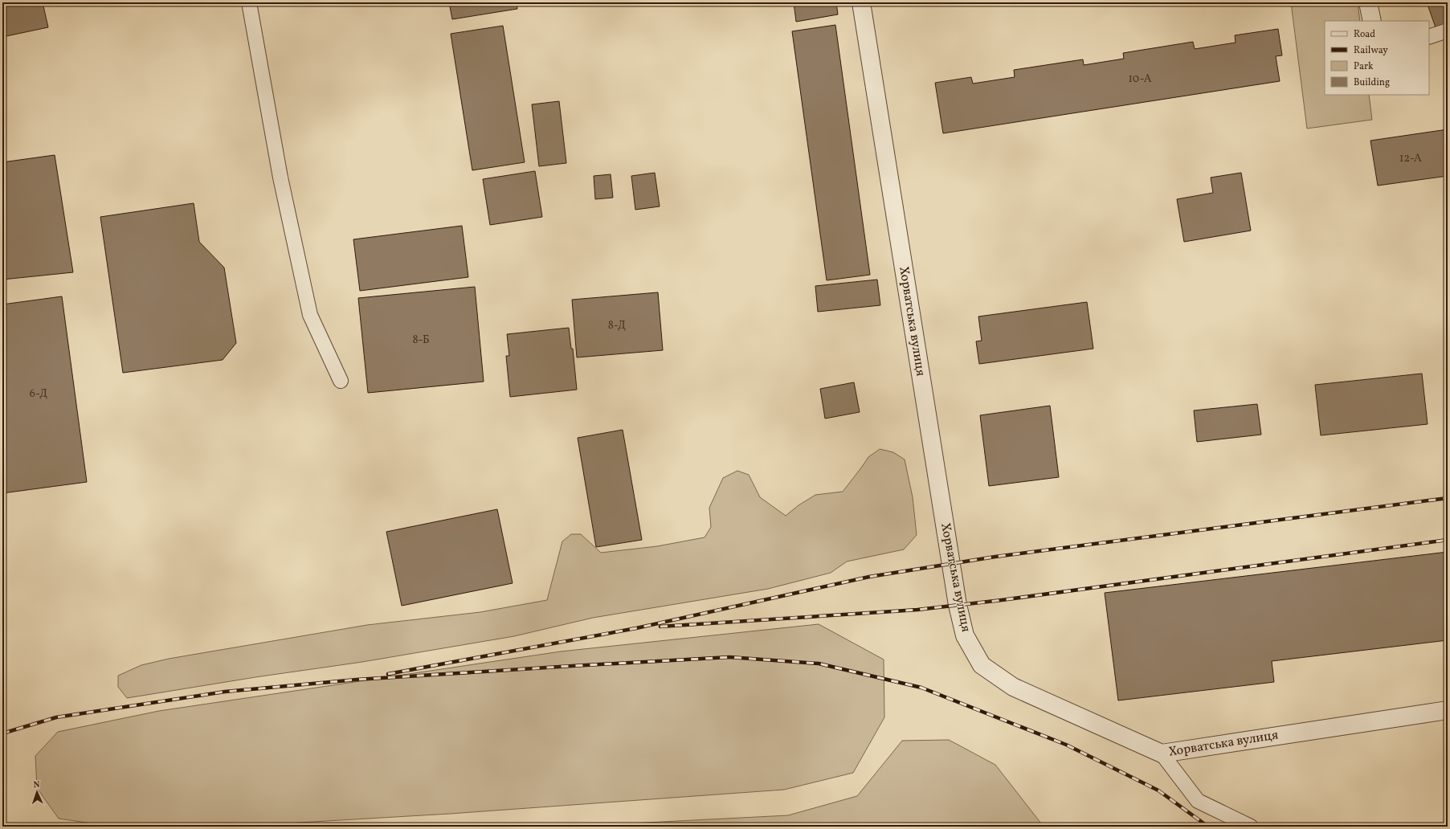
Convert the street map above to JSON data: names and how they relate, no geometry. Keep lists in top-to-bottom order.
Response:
{
  "streets": {
    "street": ["Хорватська вулиця"]
  },
  "house_numbers": [
    "10-А",
    "12-А",
    "8-Д",
    "8-Б",
    "6-Д"
  ],
  "legend": [
    "Road",
    "Railway",
    "Park",
    "Building"
  ],
  "north": "top"
}
